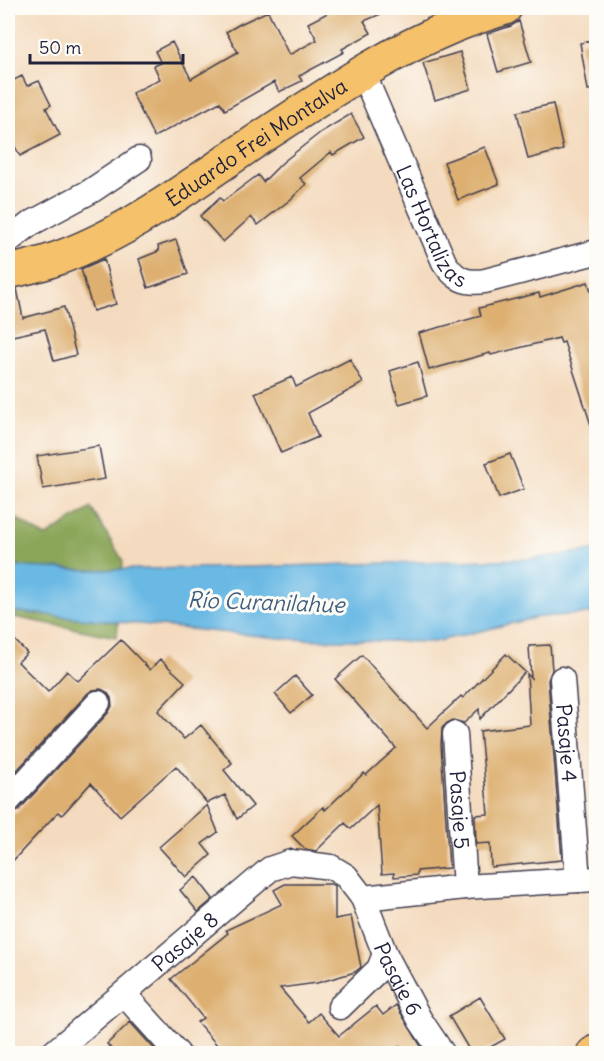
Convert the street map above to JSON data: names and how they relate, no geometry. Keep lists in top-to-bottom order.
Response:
{
  "streets": {
    "main road": ["Eduardo Frei Montalva"],
    "street": [
      "Las Hortalizas",
      "Pasaje 4",
      "Pasaje 5",
      "Pasaje 8",
      "Pasaje 6"
    ]
  },
  "crossings": [
    ["Eduardo Frei Montalva", "Las Hortalizas"],
    ["Pasaje 8", "Pasaje 6"]
  ],
  "water": ["Río Curanilahue"],
  "scale_bar": "50 m"
}
